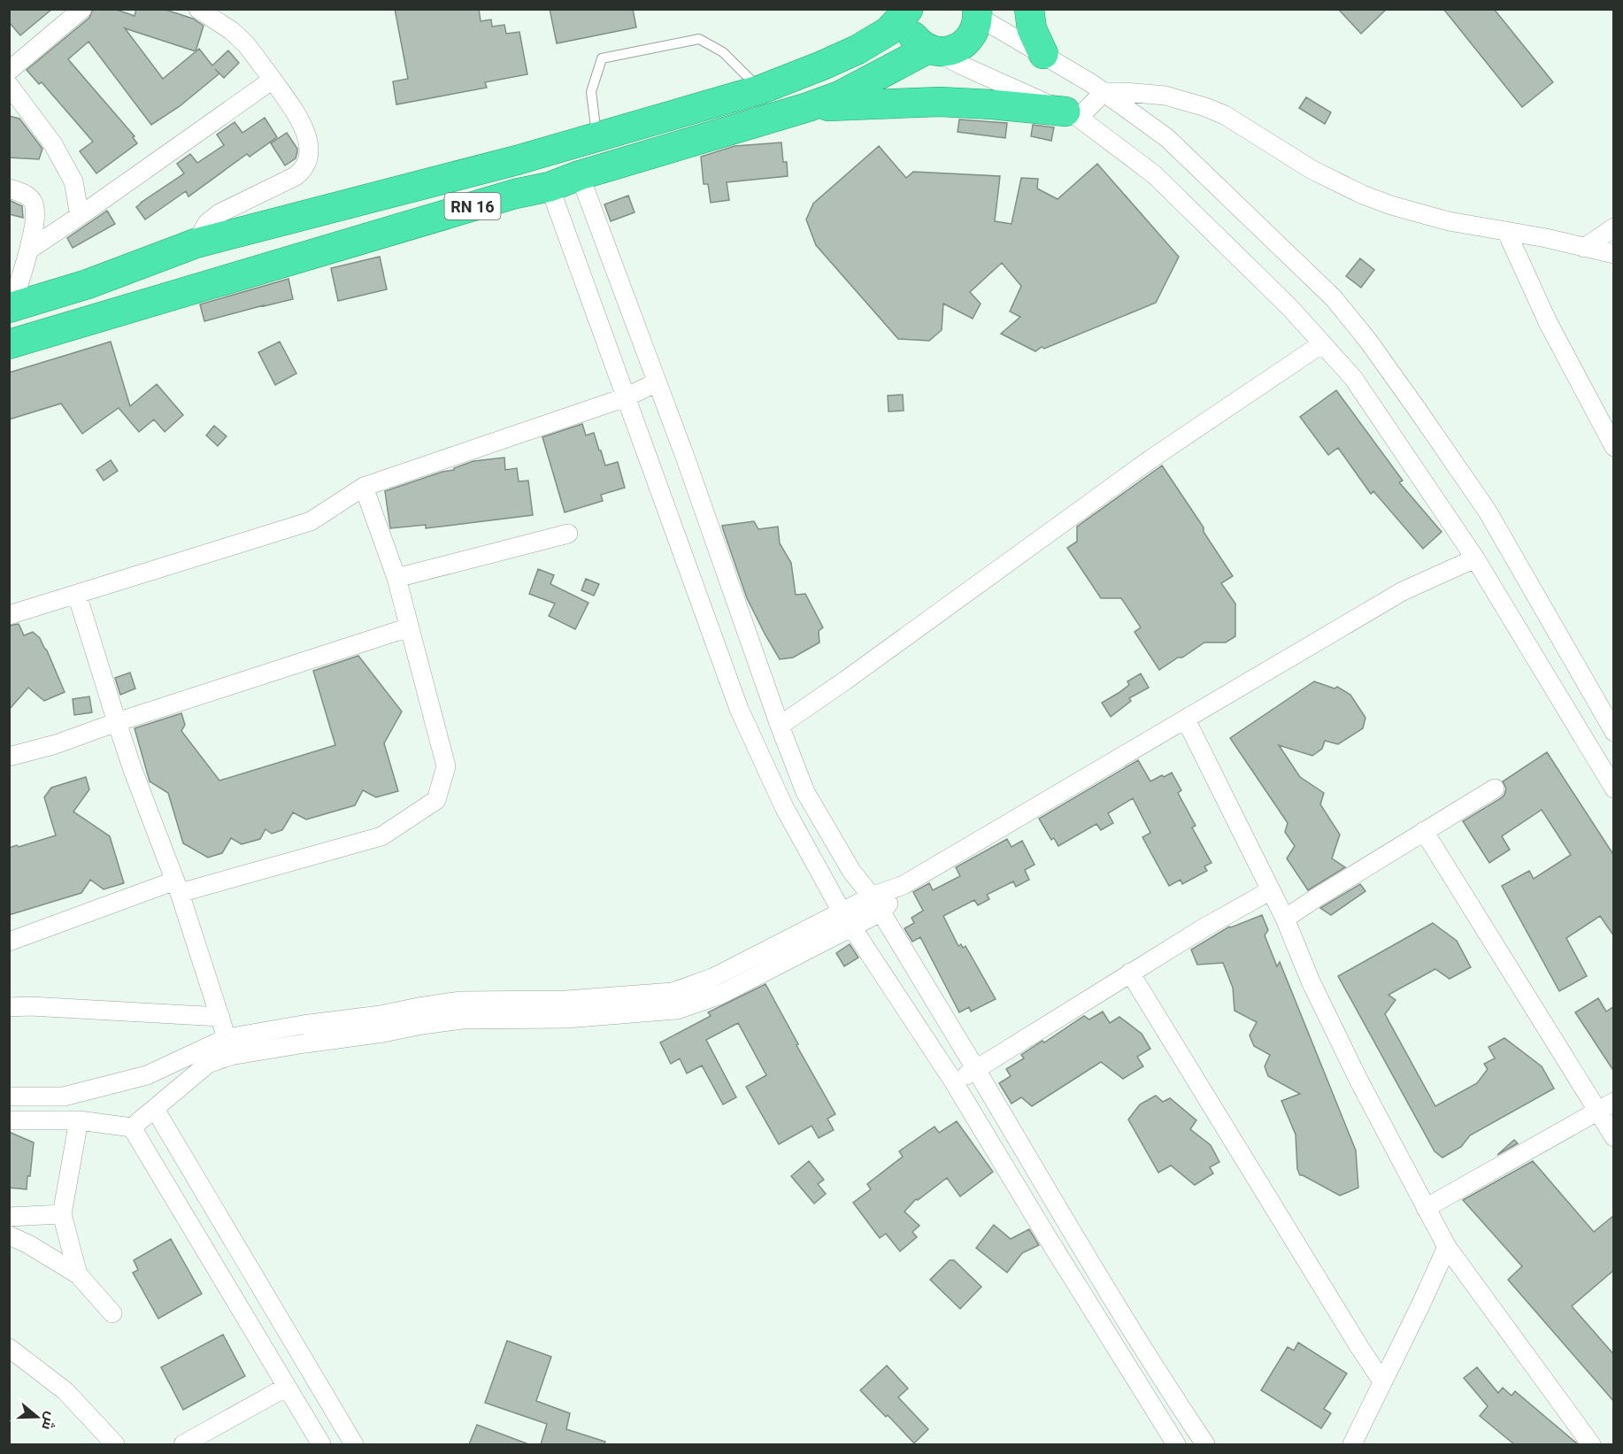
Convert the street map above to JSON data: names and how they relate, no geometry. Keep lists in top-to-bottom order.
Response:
{
  "streets": {
    "highway": ["RN 16"]
  },
  "north": "right"
}
